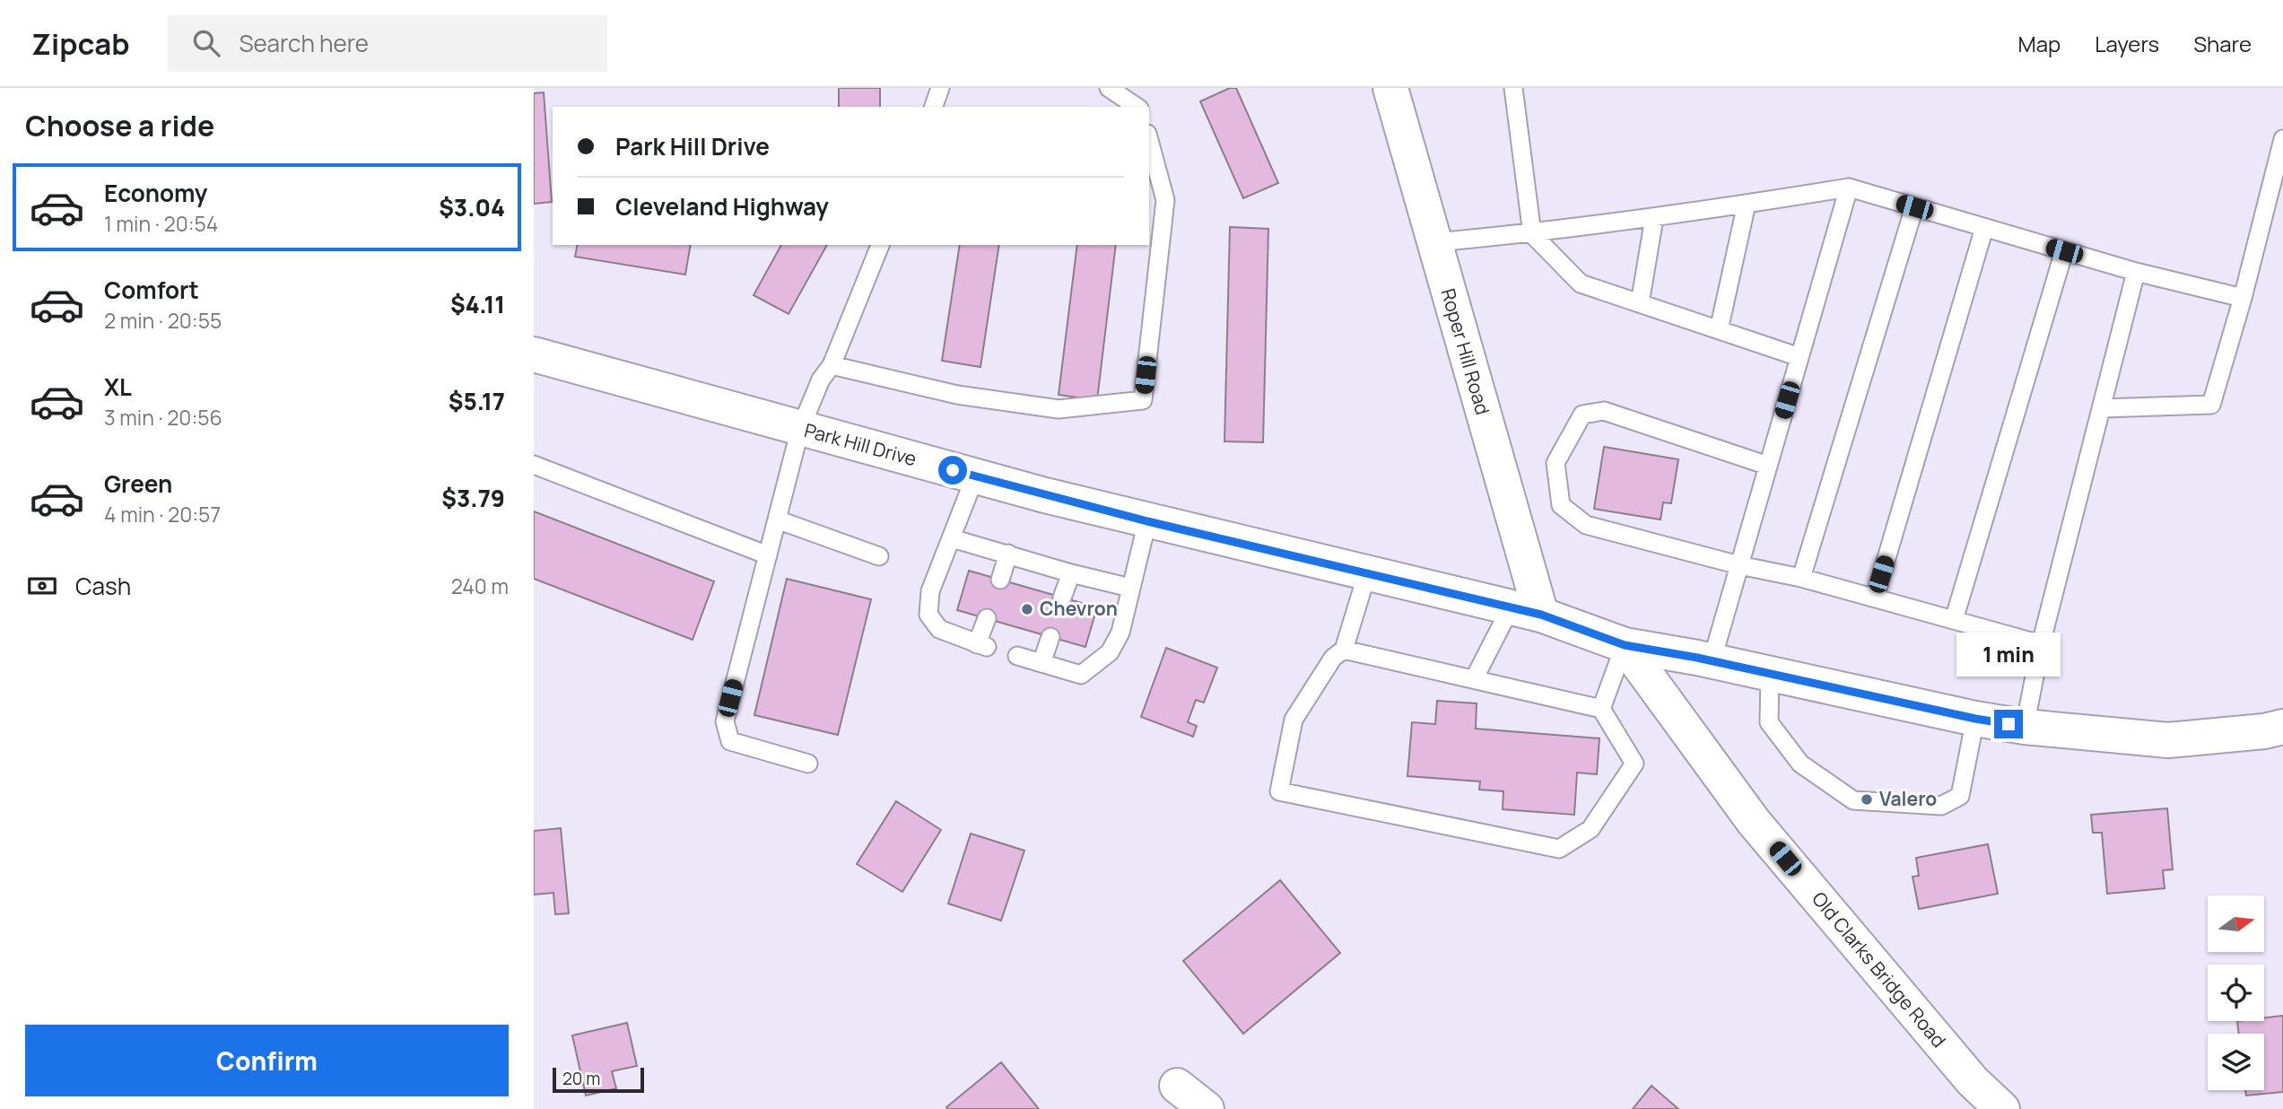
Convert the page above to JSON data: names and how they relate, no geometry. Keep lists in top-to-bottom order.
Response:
{
  "streets": {
    "main road": ["Roper Hill Road", "Park Hill Drive", "Old Clarks Bridge Road"]
  },
  "crossings": [
    ["Roper Hill Road", "Park Hill Drive"],
    ["Park Hill Drive", "Old Clarks Bridge Road"]
  ],
  "places": ["Chevron", "Valero"],
  "scale_bar": "20 m",
  "north": "right",
  "page": {
    "header": "Zipcab",
    "search": "Search here",
    "nav": ["Map", "Layers", "Share"],
    "heading": "Choose a ride",
    "banner": ["Park Hill Drive", "Cleveland Highway"],
    "list": [
      {
        "name": "Economy",
        "note": "1 min · 20:54",
        "value": "$3.04"
      },
      {
        "name": "Comfort",
        "note": "2 min · 20:55",
        "value": "$4.11"
      },
      {
        "name": "XL",
        "note": "3 min · 20:56",
        "value": "$5.17"
      },
      {
        "name": "Green",
        "note": "4 min · 20:57",
        "value": "$3.79"
      }
    ],
    "pay": ["Cash", "240 m"],
    "bubble": "1 min",
    "buttons": "Confirm",
    "scale": "20 m"
  }
}
